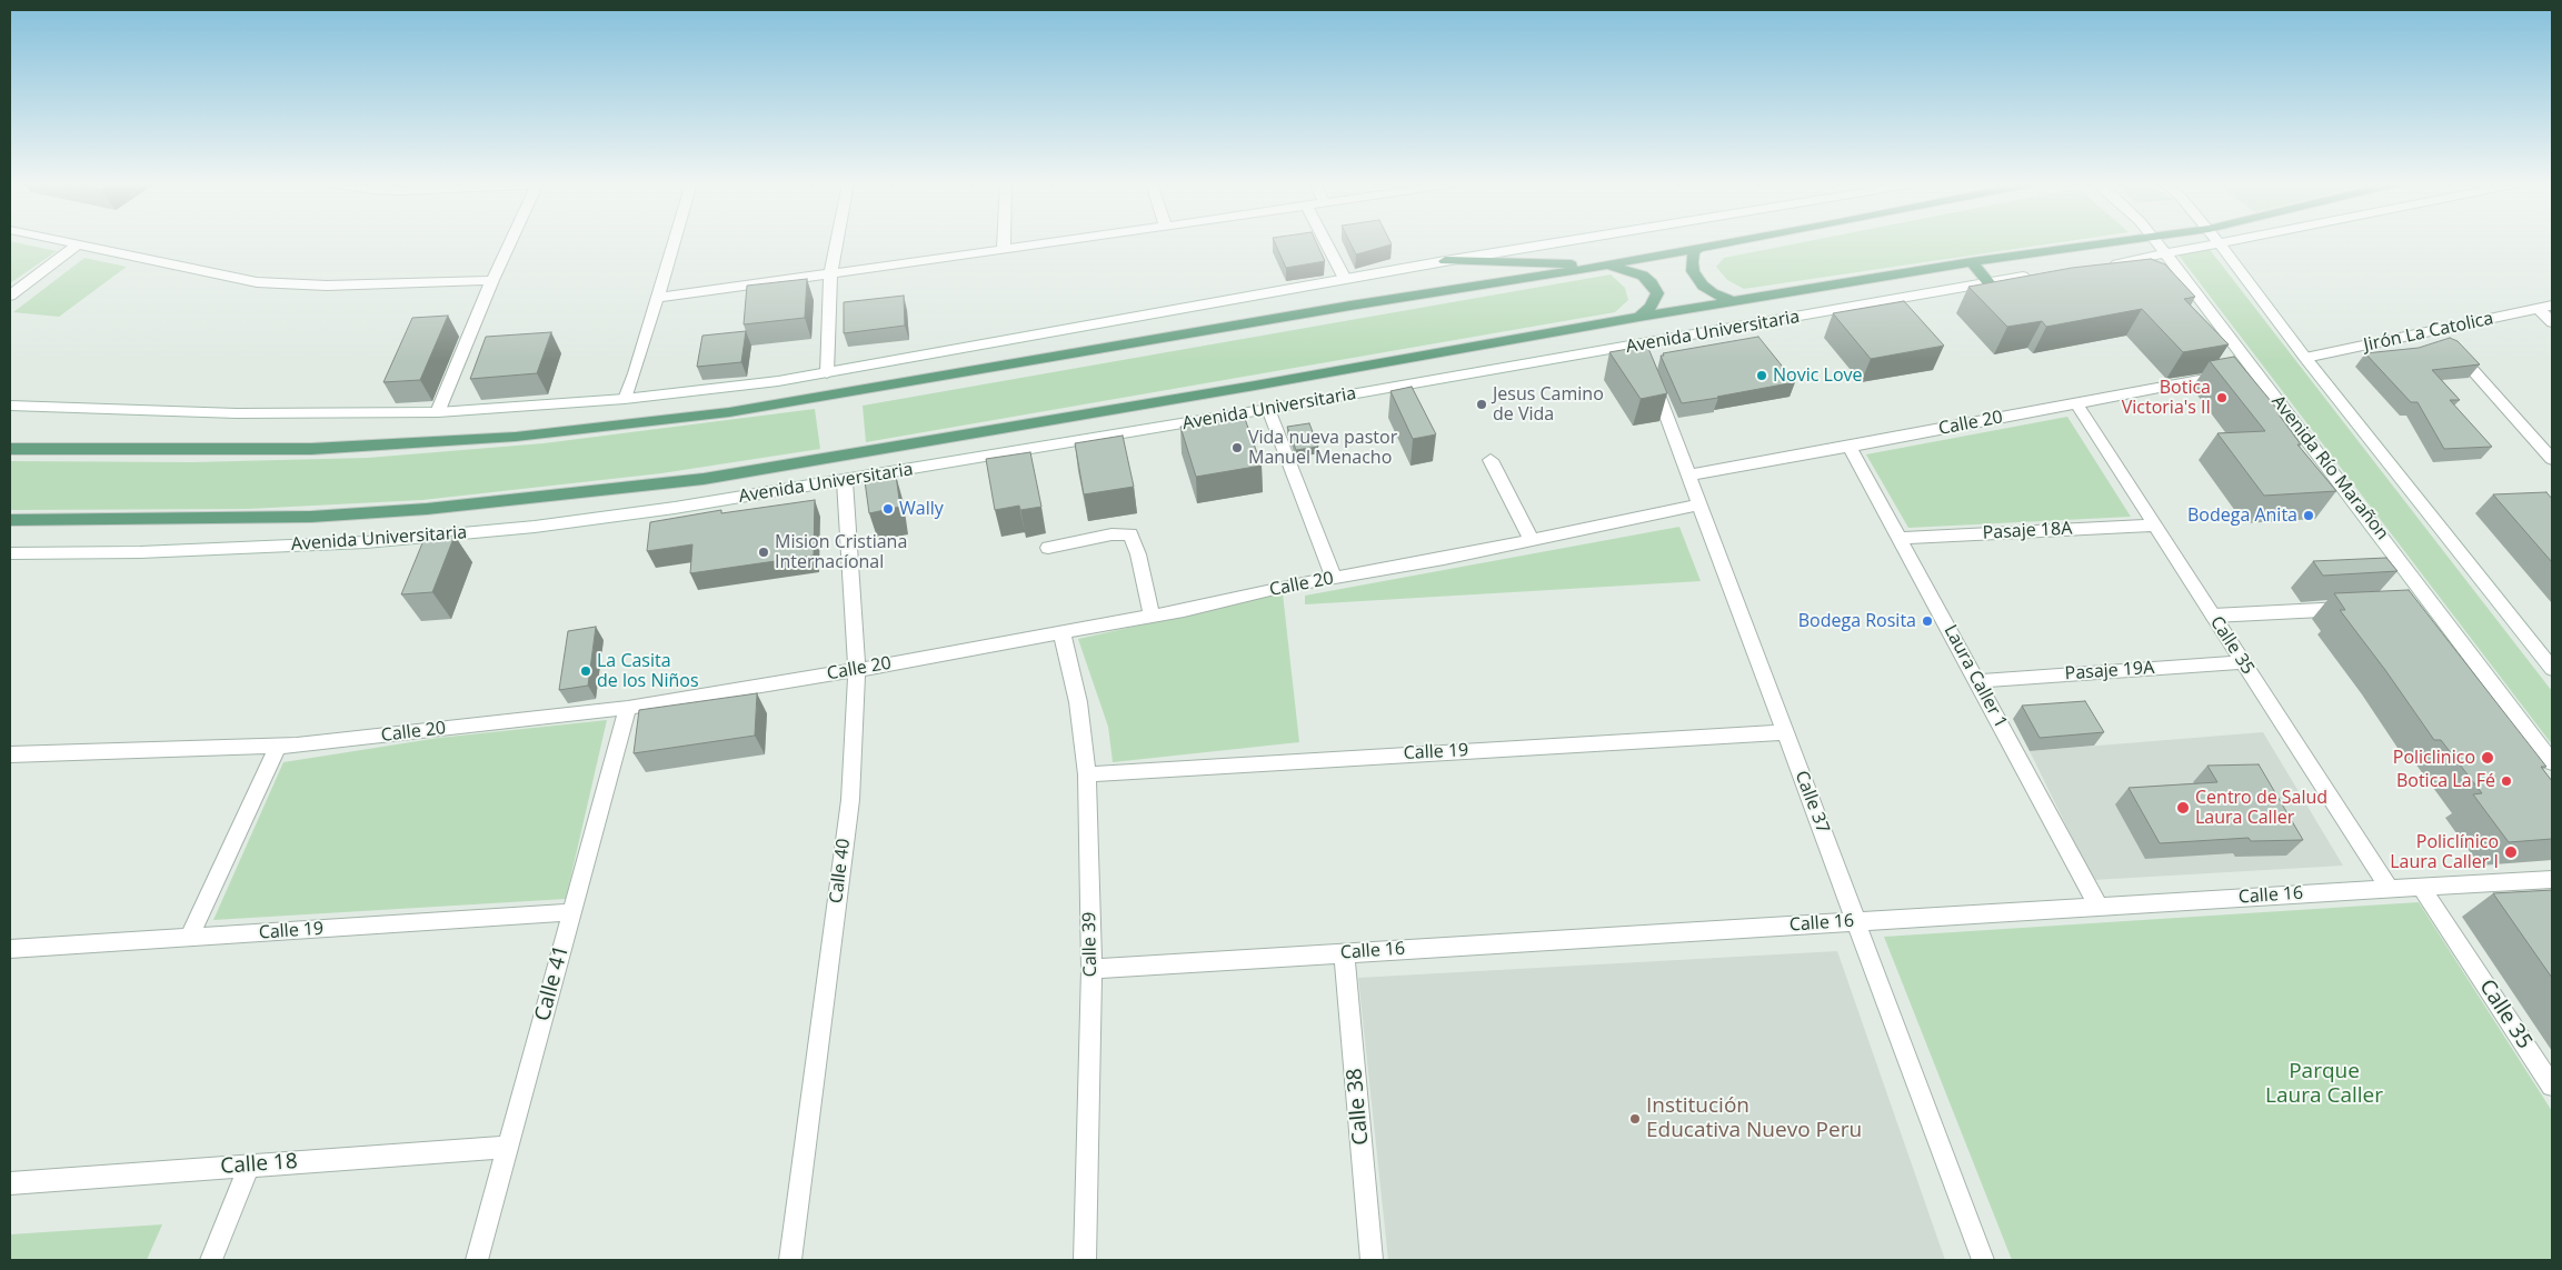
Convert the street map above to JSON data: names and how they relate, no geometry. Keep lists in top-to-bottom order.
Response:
{
  "streets": {
    "main road": ["Avenida Universitaria"],
    "street": [
      "Jirón La Catolica",
      "Calle 20",
      "Avenida Río Marañon",
      "Pasaje 18A",
      "Calle 35",
      "Pasaje 19A",
      "Laura Caller 1",
      "Calle 19",
      "Calle 37",
      "Calle 40",
      "Calle 16",
      "Calle 39",
      "Calle 41",
      "Calle 38",
      "Calle 18"
    ]
  },
  "crossings": [
    ["Avenida Universitaria", "Calle 37"],
    ["Avenida Universitaria", "Calle 40"],
    ["Calle 20", "Avenida Río Marañon"],
    ["Calle 20", "Calle 35"],
    ["Calle 20", "Laura Caller 1"],
    ["Calle 20", "Calle 37"],
    ["Calle 20", "Calle 40"],
    ["Calle 20", "Calle 39"],
    ["Calle 20", "Calle 41"],
    ["Pasaje 18A", "Calle 35"],
    ["Pasaje 18A", "Laura Caller 1"],
    ["Calle 35", "Pasaje 19A"],
    ["Calle 35", "Calle 16"],
    ["Pasaje 19A", "Laura Caller 1"],
    ["Laura Caller 1", "Calle 16"],
    ["Calle 19", "Calle 37"],
    ["Calle 19", "Calle 39"],
    ["Calle 19", "Calle 41"],
    ["Calle 37", "Calle 16"],
    ["Calle 16", "Calle 39"],
    ["Calle 16", "Calle 38"],
    ["Calle 41", "Calle 18"]
  ],
  "parks": ["Parque Laura Caller"],
  "places": [
    "Novic Love",
    "Botica Victoria's II",
    "Jesus Camino de Vida",
    "Vida nueva pastor Manuel Menacho",
    "Wally",
    "Bodega Anita",
    "Mision Cristiana Internacíonal",
    "Bodega Rosita",
    "La Casita de los Niños",
    "Policlinico",
    "Botica La Fé",
    "Centro de Salud Laura Caller",
    "Policlínico Laura Caller I",
    "Institución Educativa Nuevo Peru"
  ]
}
